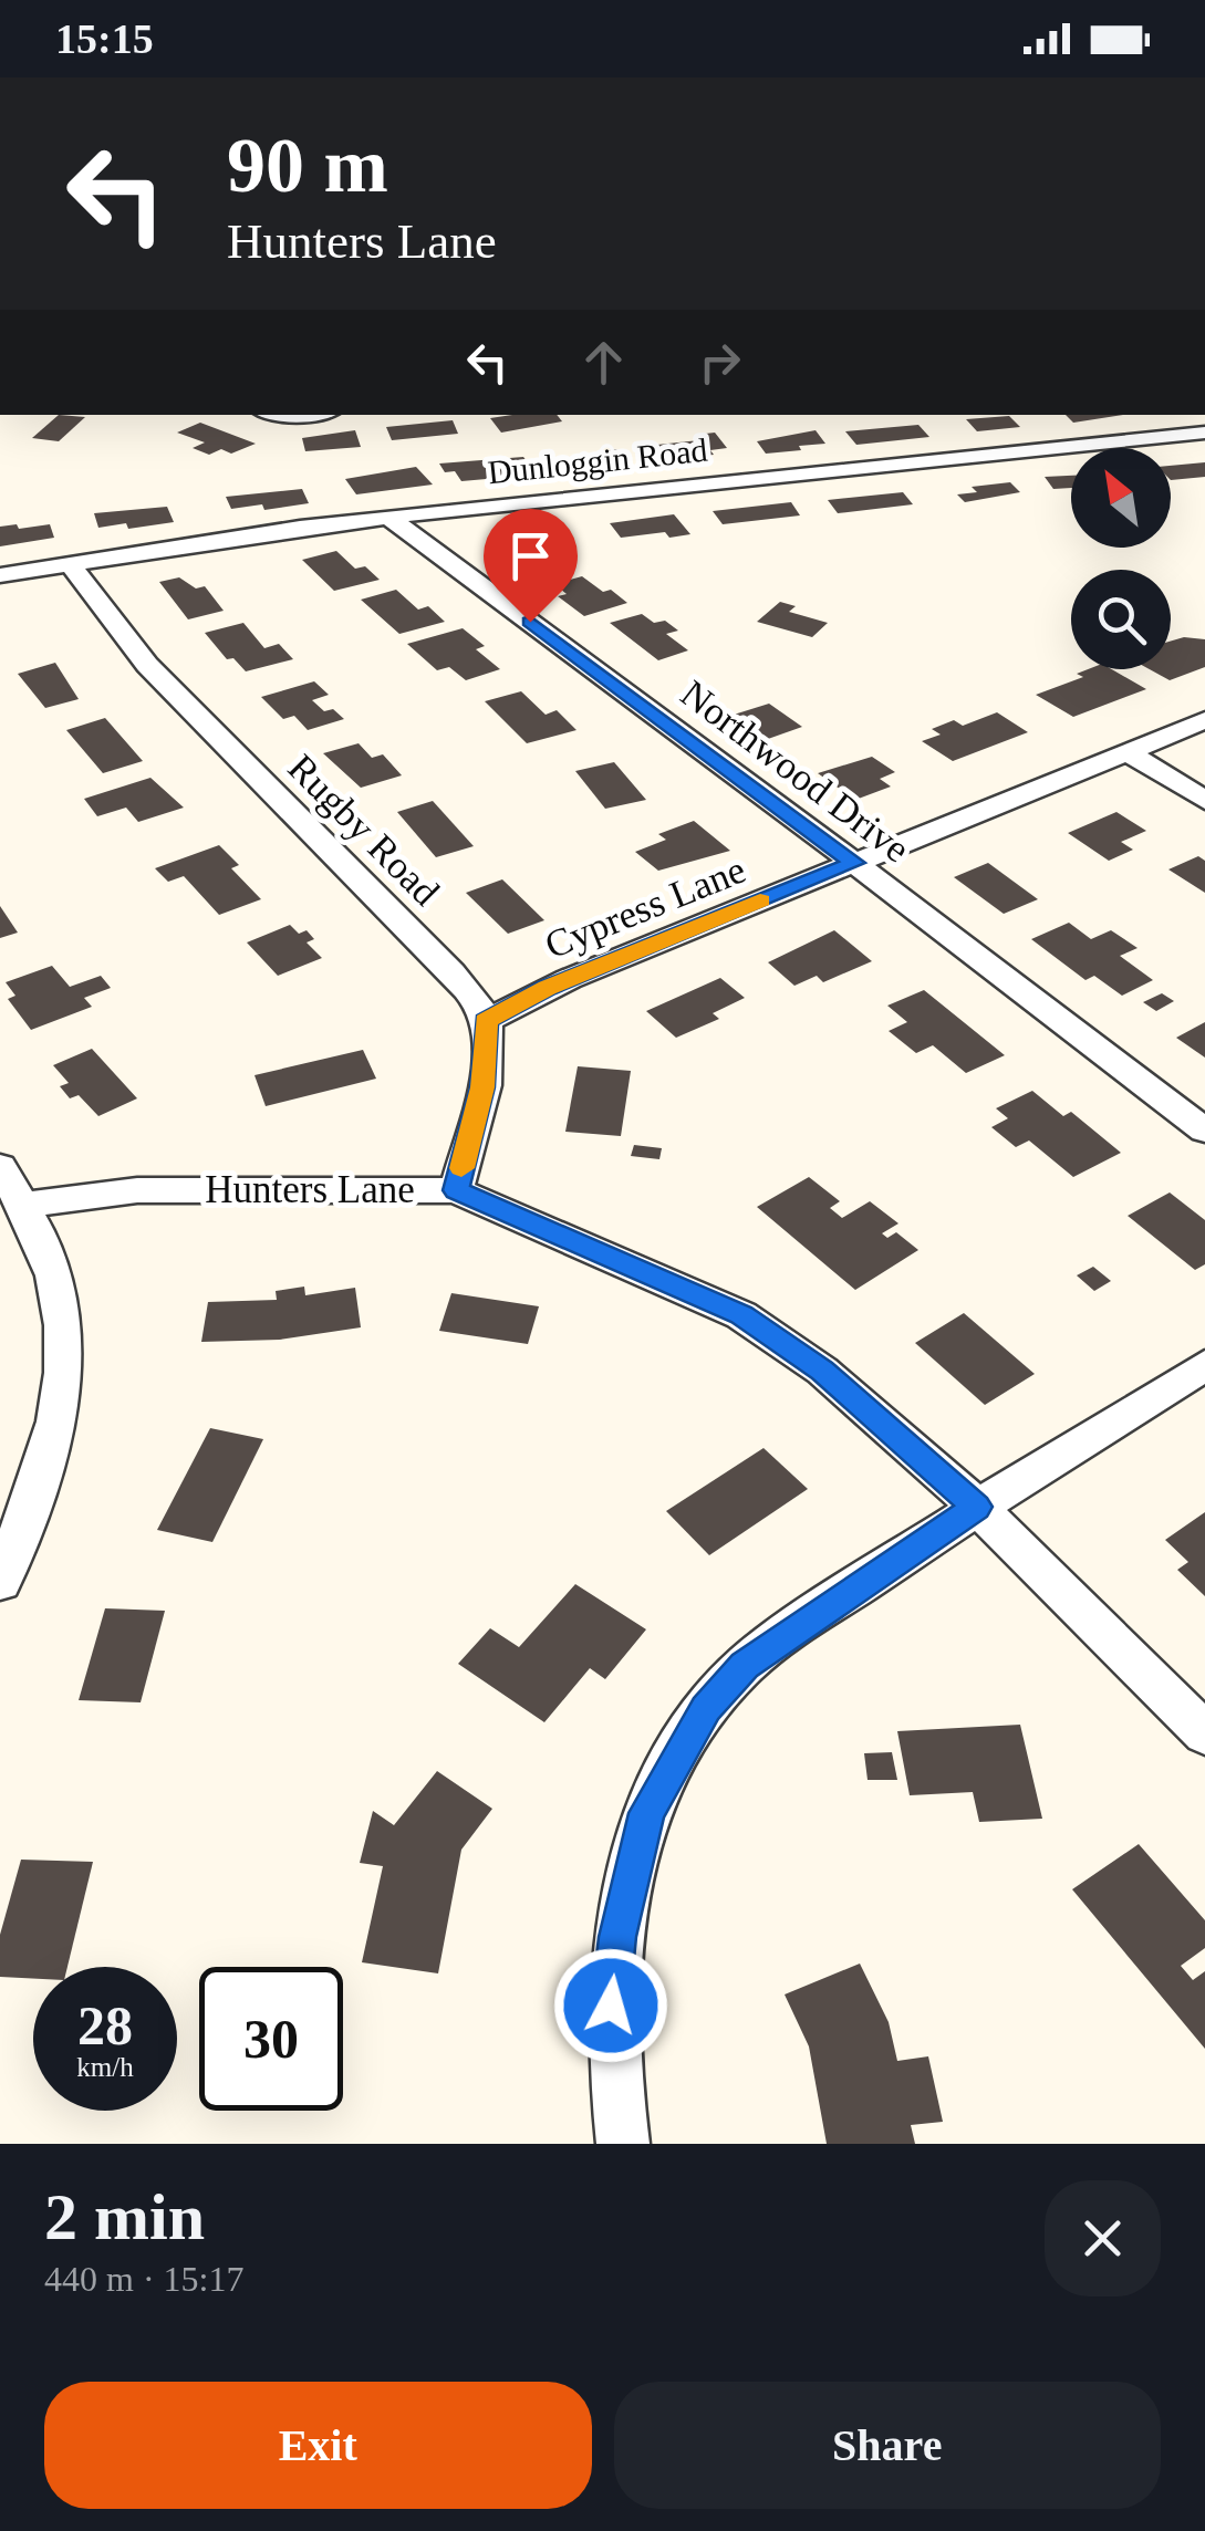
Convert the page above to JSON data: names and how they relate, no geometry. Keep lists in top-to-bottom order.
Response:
{
  "streets": {
    "street": [
      "Dunloggin Road",
      "Northwood Drive",
      "Rugby Road",
      "Cypress Lane",
      "Hunters Lane"
    ]
  },
  "crossings": [
    ["Dunloggin Road", "Northwood Drive"],
    ["Dunloggin Road", "Rugby Road"],
    ["Northwood Drive", "Cypress Lane"],
    ["Rugby Road", "Cypress Lane"]
  ],
  "north": "top left",
  "page": {
    "status": "15:15",
    "turn": ["90 m", "Hunters Lane"],
    "speed": "28 km/h",
    "limit": "30",
    "heading": ["2 min", "440 m · 15:17"],
    "buttons": ["Exit", "Share"]
  }
}
